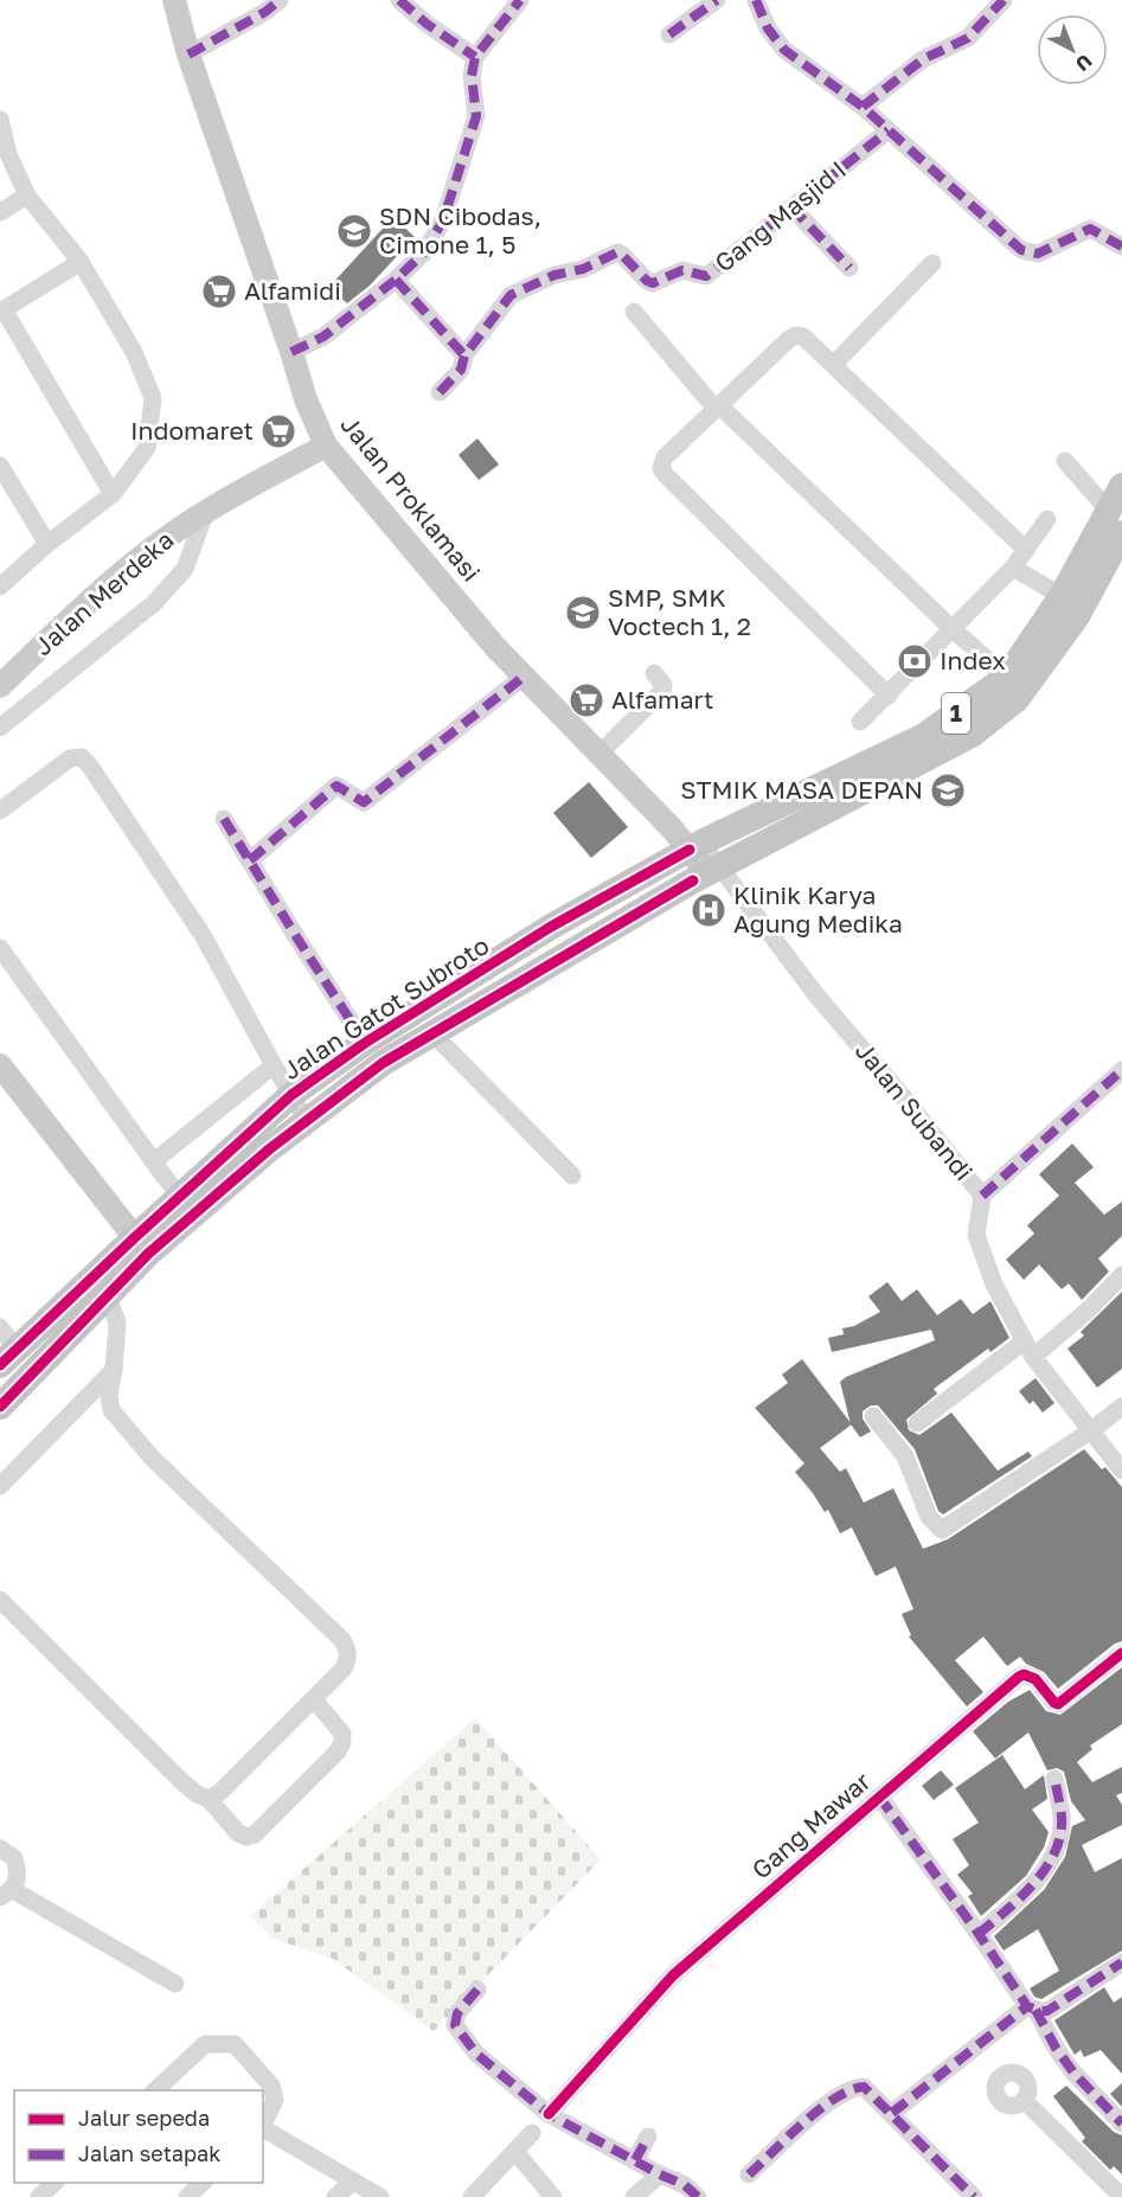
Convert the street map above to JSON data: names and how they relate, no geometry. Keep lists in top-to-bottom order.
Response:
{
  "streets": {
    "highway": ["1", "Jalan Gatot Subroto"],
    "main road": ["Jalan Proklamasi", "Jalan Merdeka"],
    "street": ["Gang Masjid I", "Jalan Subandi", "Gang Mawar"]
  },
  "crossings": [
    ["Jalan Proklamasi", "Jalan Merdeka"],
    ["Jalan Proklamasi", "1"],
    ["Jalan Proklamasi", "Jalan Gatot Subroto"],
    ["Jalan Proklamasi", "Jalan Subandi"],
    ["1", "Jalan Gatot Subroto"],
    ["1", "Jalan Subandi"]
  ],
  "places": {
    "school or university": ["SDN Cibodas, Cimone 1, 5", "SMP, SMK Voctech 1, 2", "STMIK MASA DEPAN"],
    "supermarket": ["Alfamidi", "Indomaret", "Alfamart"],
    "bank": ["Index"],
    "hospital": ["Klinik Karya Agung Medika"]
  },
  "legend": ["Jalur sepeda", "Jalan setapak"],
  "north": "bottom right"
}
